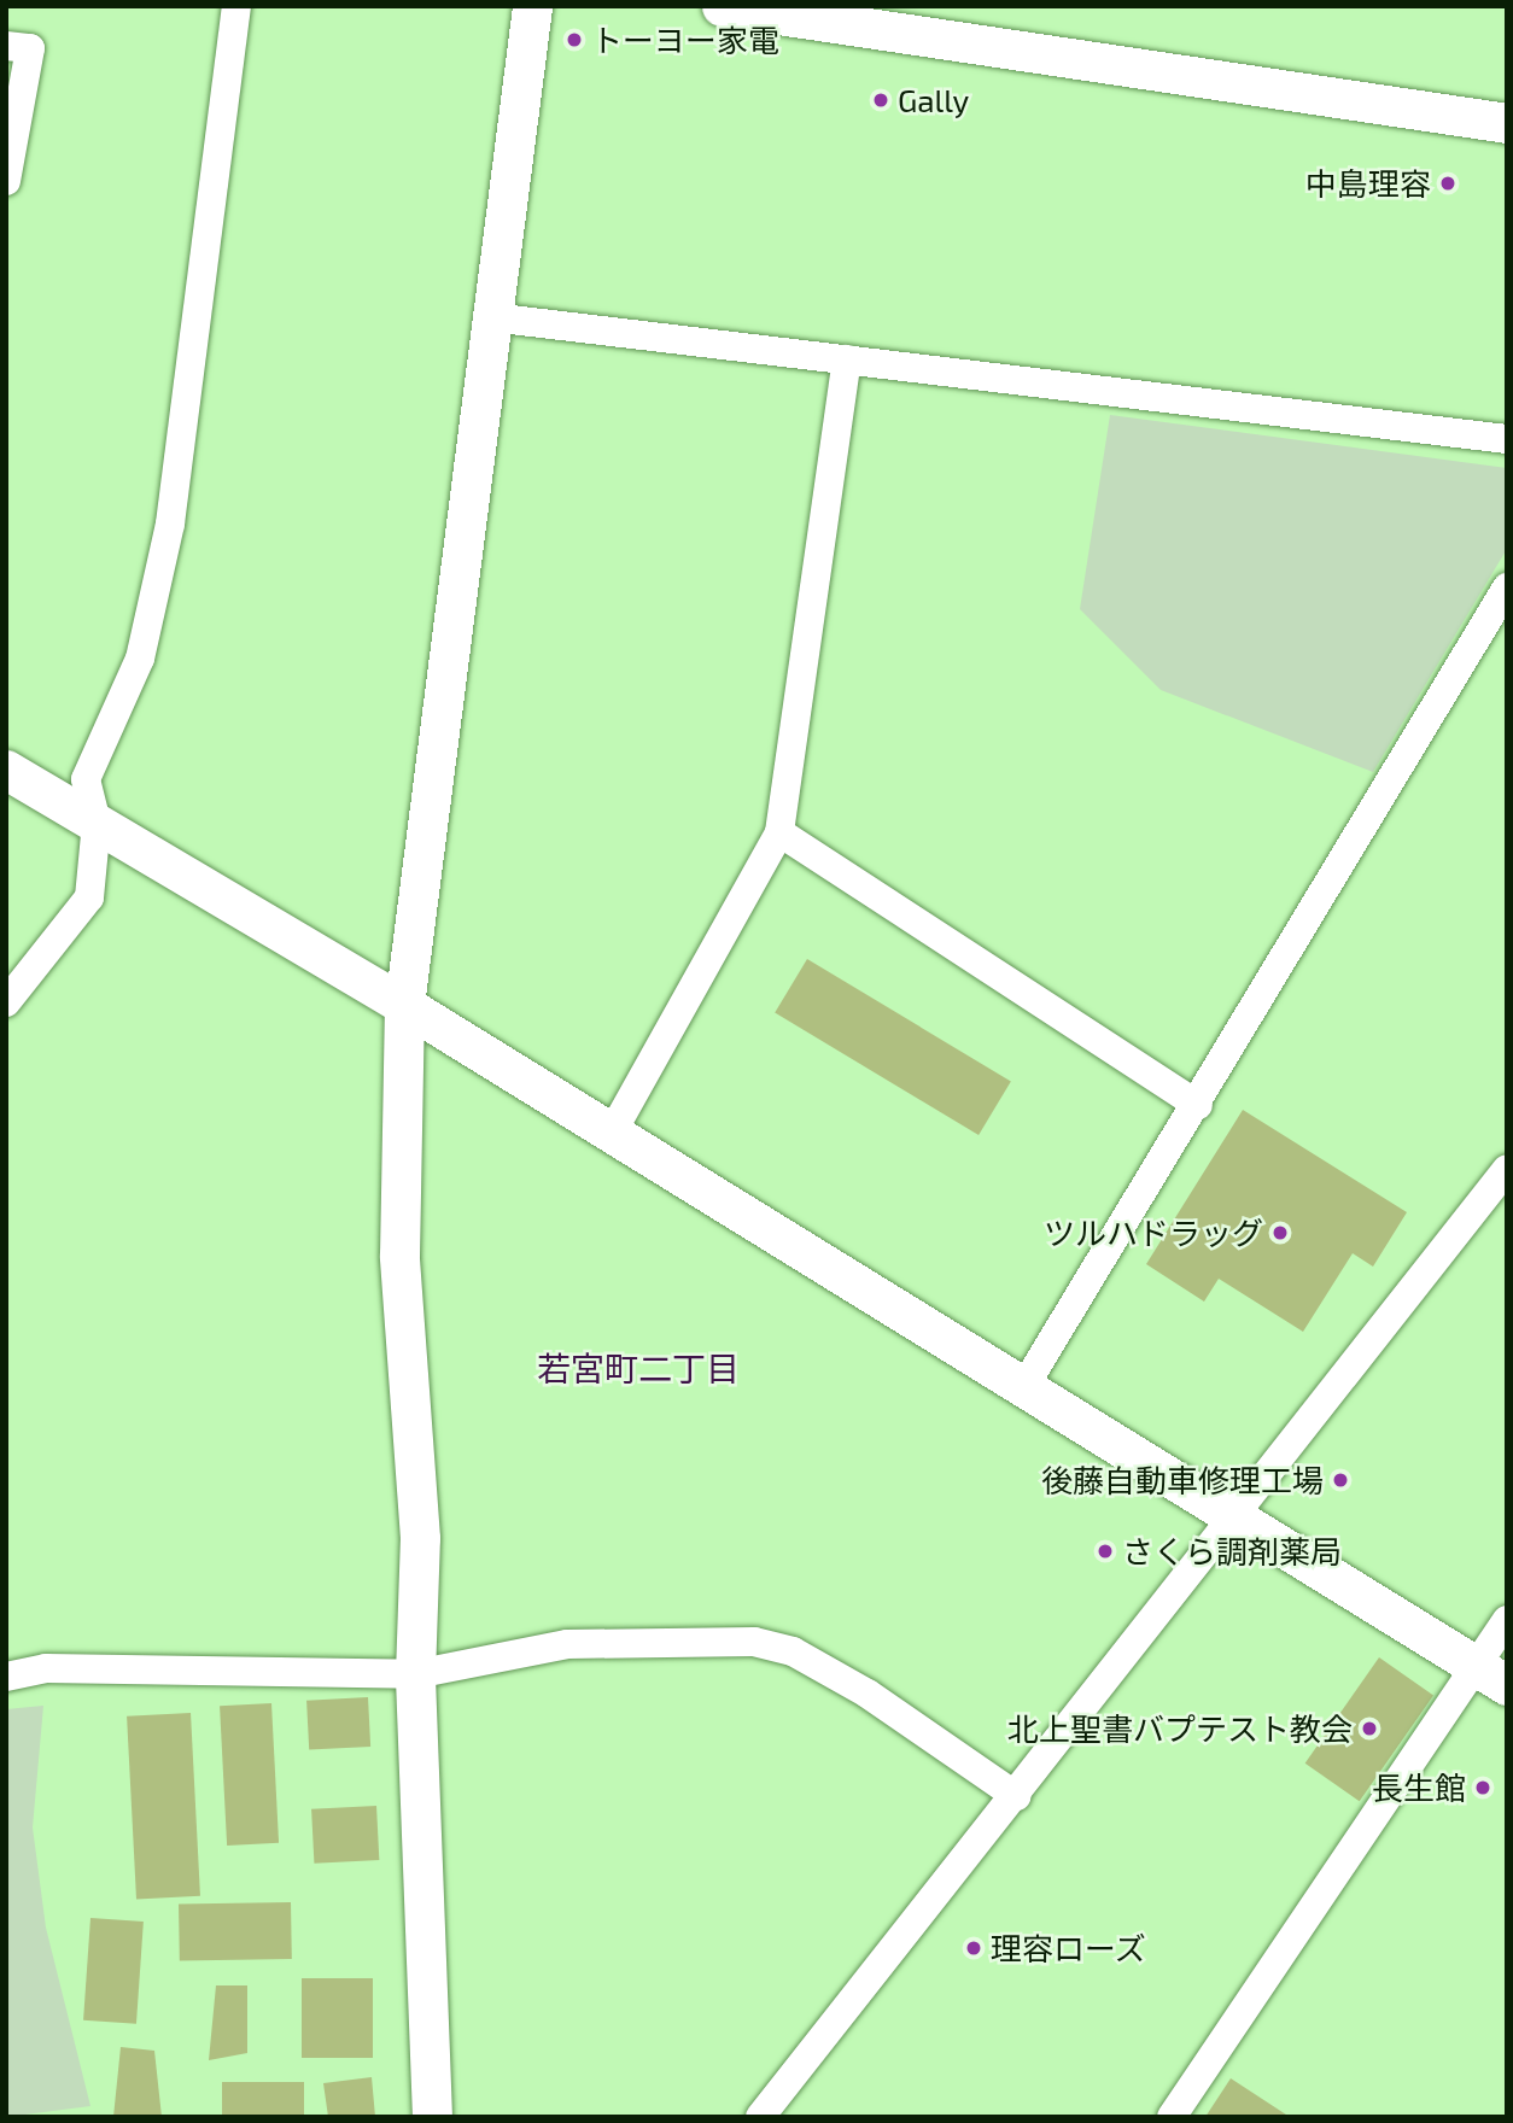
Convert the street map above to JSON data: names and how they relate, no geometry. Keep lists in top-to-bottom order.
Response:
{
  "districts": ["若宮町二丁目"],
  "places": [
    "トーヨー家電",
    "Gally",
    "中島理容",
    "ツルハドラッグ",
    "後藤自動車修理工場",
    "さくら調剤薬局",
    "北上聖書バプテスト教会",
    "長生館",
    "理容ローズ"
  ]
}
